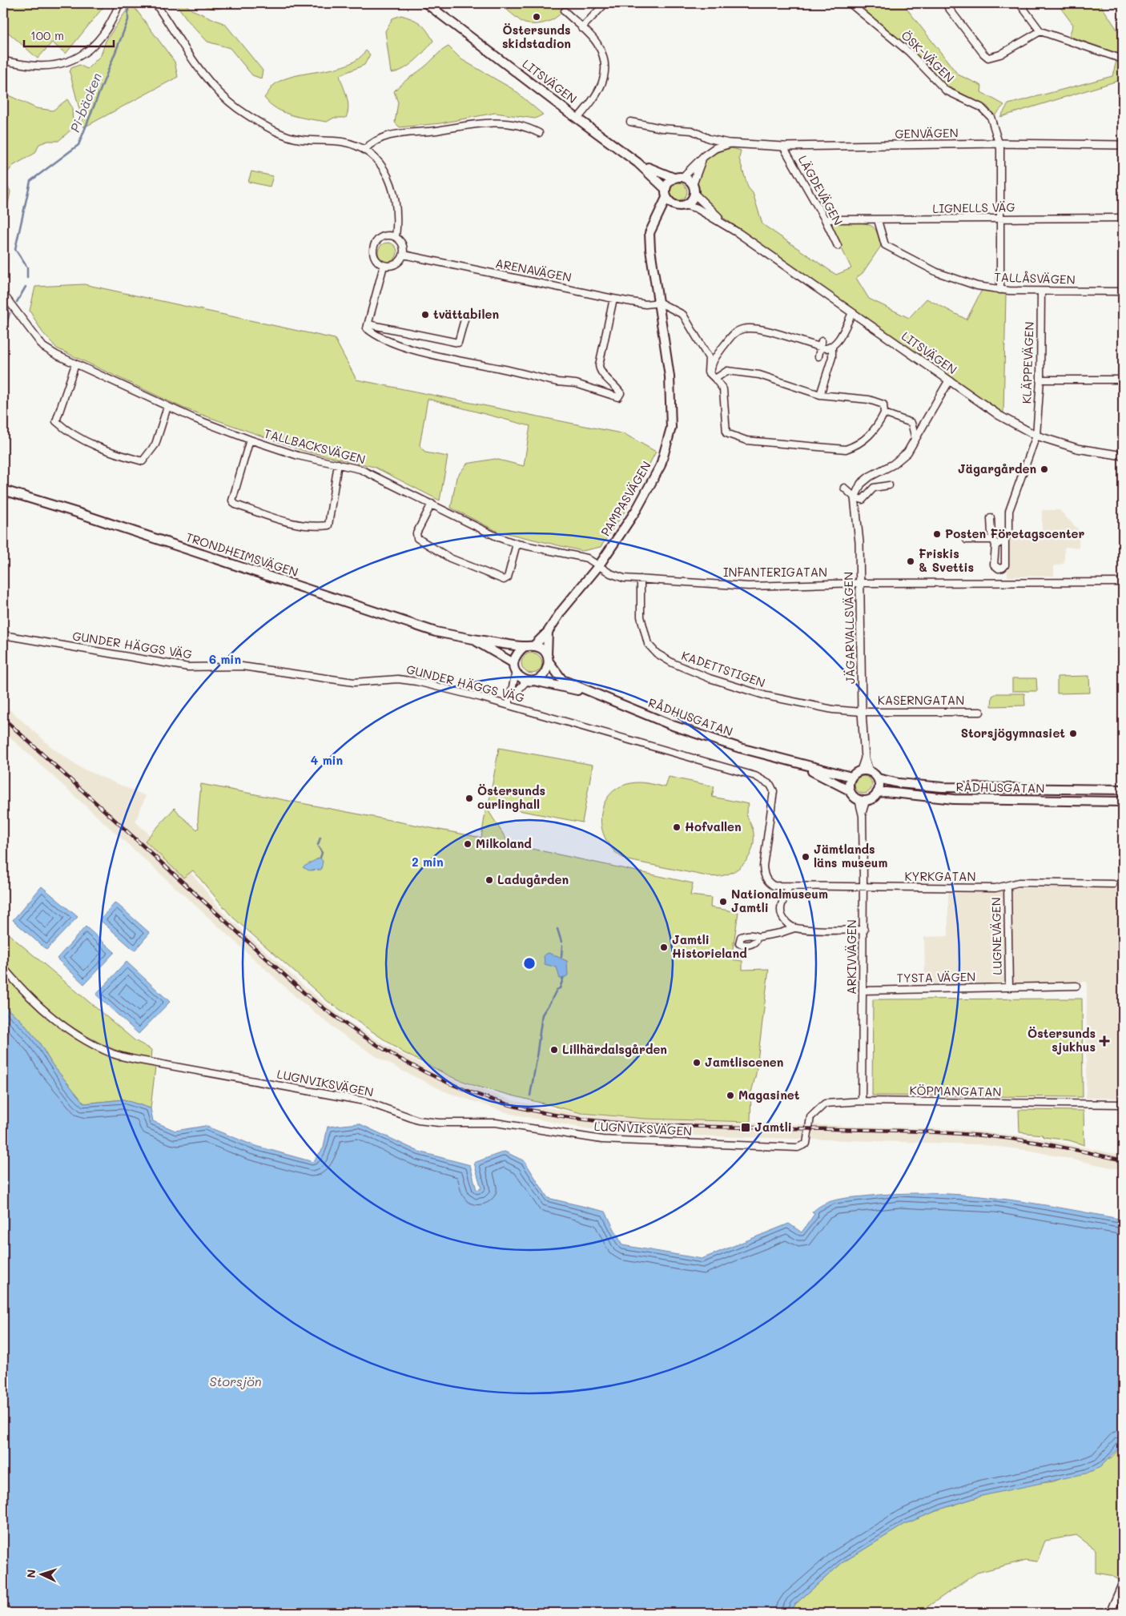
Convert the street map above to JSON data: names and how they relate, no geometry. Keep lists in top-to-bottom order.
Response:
{
  "streets": {
    "main road": [
      "LITSVÄGEN",
      "PAMPASVÄGEN",
      "TRONDHEIMSVÄGEN",
      "RÅDHUSGATAN"
    ],
    "street": [
      "ÖSK-VÄGEN",
      "GENVÄGEN",
      "LÄGDEVÄGEN",
      "LIGNELLS VÄG",
      "ARENAVÄGEN",
      "TALLÅSVÄGEN",
      "KLÄPPEVÄGEN",
      "TALLBACKSVÄGEN",
      "INFANTERIGATAN",
      "JÄGARVALLSVÄGEN",
      "GUNDER HÄGGS VÄG",
      "KADETTSTIGEN",
      "KASERNGATAN",
      "KYRKGATAN",
      "LUGNEVÄGEN",
      "ARKIVVÄGEN",
      "TYSTA VÄGEN",
      "LUGNVIKSVÄGEN",
      "KÖPMANGATAN"
    ]
  },
  "crossings": [
    ["ÖSK-VÄGEN", "GENVÄGEN"],
    ["ÖSK-VÄGEN", "LIGNELLS VÄG"],
    ["ÖSK-VÄGEN", "TALLÅSVÄGEN"],
    ["LITSVÄGEN", "GENVÄGEN"],
    ["LITSVÄGEN", "KLÄPPEVÄGEN"],
    ["LITSVÄGEN", "PAMPASVÄGEN"],
    ["GENVÄGEN", "LÄGDEVÄGEN"],
    ["GENVÄGEN", "PAMPASVÄGEN"],
    ["LÄGDEVÄGEN", "LIGNELLS VÄG"],
    ["LIGNELLS VÄG", "TALLÅSVÄGEN"],
    ["ARENAVÄGEN", "PAMPASVÄGEN"],
    ["TALLÅSVÄGEN", "KLÄPPEVÄGEN"],
    ["TALLBACKSVÄGEN", "PAMPASVÄGEN"],
    ["TALLBACKSVÄGEN", "INFANTERIGATAN"],
    ["PAMPASVÄGEN", "TRONDHEIMSVÄGEN"],
    ["PAMPASVÄGEN", "INFANTERIGATAN"],
    ["PAMPASVÄGEN", "RÅDHUSGATAN"],
    ["TRONDHEIMSVÄGEN", "RÅDHUSGATAN"],
    ["INFANTERIGATAN", "JÄGARVALLSVÄGEN"],
    ["INFANTERIGATAN", "KADETTSTIGEN"],
    ["JÄGARVALLSVÄGEN", "KADETTSTIGEN"],
    ["JÄGARVALLSVÄGEN", "KASERNGATAN"],
    ["JÄGARVALLSVÄGEN", "RÅDHUSGATAN"],
    ["JÄGARVALLSVÄGEN", "ARKIVVÄGEN"],
    ["GUNDER HÄGGS VÄG", "KYRKGATAN"],
    ["KADETTSTIGEN", "KASERNGATAN"],
    ["RÅDHUSGATAN", "ARKIVVÄGEN"],
    ["KYRKGATAN", "LUGNEVÄGEN"],
    ["KYRKGATAN", "ARKIVVÄGEN"],
    ["LUGNEVÄGEN", "TYSTA VÄGEN"],
    ["ARKIVVÄGEN", "TYSTA VÄGEN"],
    ["ARKIVVÄGEN", "KÖPMANGATAN"],
    ["LUGNVIKSVÄGEN", "KÖPMANGATAN"]
  ],
  "water": ["Pi-bäcken", "Storsjön"],
  "places": {
    "other": [
      "Östersunds skidstadion",
      "tvättabilen",
      "Jägargården",
      "Posten Företagscenter",
      "Friskis & Svettis",
      "Storsjögymnasiet",
      "Östersunds curlinghall",
      "Hofvallen",
      "Milkoland",
      "Jämtlands läns museum",
      "Ladugården",
      "Nationalmuseum Jamtli",
      "Jamtli Historieland",
      "Lillhärdalsgården",
      "Jamtliscenen",
      "Magasinet"
    ],
    "health": ["Östersunds sjukhus"],
    "transit": ["Jamtli"]
  },
  "scale_bar": "100 m",
  "north": "left",
  "rings": ["6 min", "4 min", "2 min"]
}
